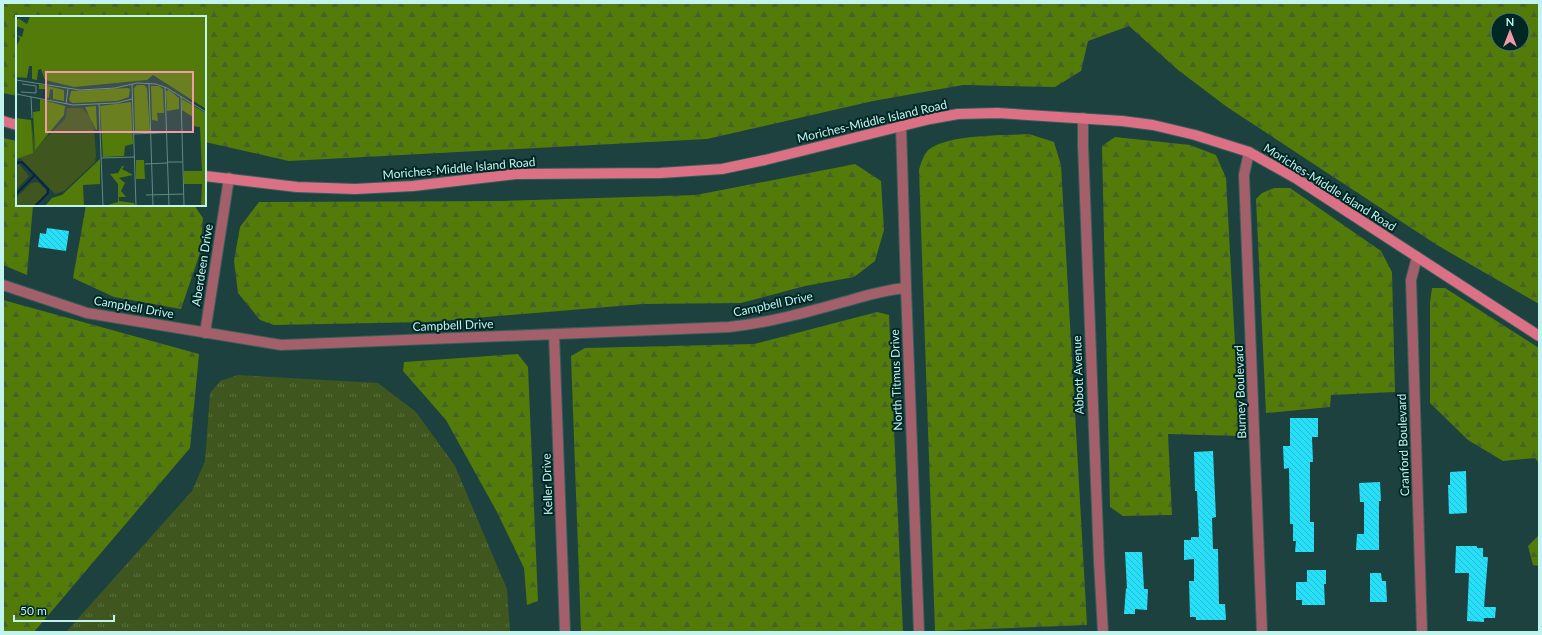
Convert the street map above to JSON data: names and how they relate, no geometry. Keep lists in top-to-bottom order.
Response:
{
  "streets": {
    "main road": ["Moriches-Middle Island Road"],
    "street": [
      "Aberdeen Drive",
      "Campbell Drive",
      "Abbott Avenue",
      "North Titmus Drive",
      "Burney Boulevard",
      "Cranford Boulevard",
      "Keller Drive"
    ]
  },
  "crossings": [
    ["Moriches-Middle Island Road", "Aberdeen Drive"],
    ["Moriches-Middle Island Road", "Abbott Avenue"],
    ["Moriches-Middle Island Road", "North Titmus Drive"],
    ["Moriches-Middle Island Road", "Burney Boulevard"],
    ["Moriches-Middle Island Road", "Cranford Boulevard"],
    ["Aberdeen Drive", "Campbell Drive"],
    ["Campbell Drive", "North Titmus Drive"],
    ["Campbell Drive", "Keller Drive"]
  ],
  "scale_bar": "50 m",
  "north": "top"
}
